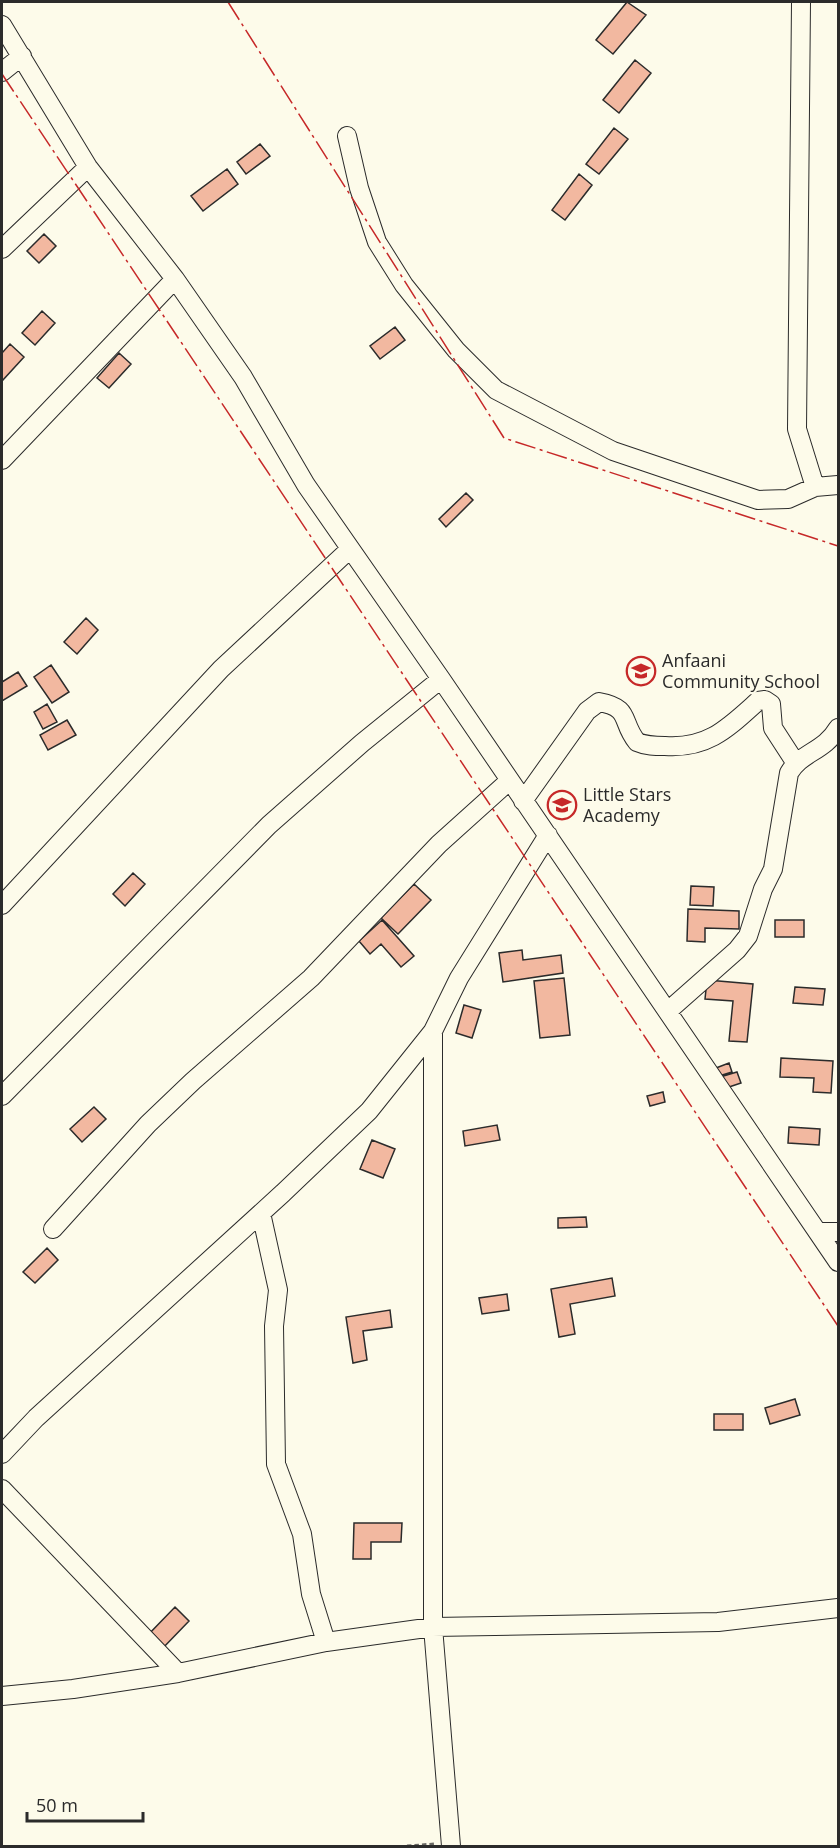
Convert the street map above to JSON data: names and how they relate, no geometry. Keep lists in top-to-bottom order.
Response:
{
  "places": {
    "school or university": ["Anfaani Community School", "Little Stars Academy"]
  },
  "scale_bar": "50 m"
}
